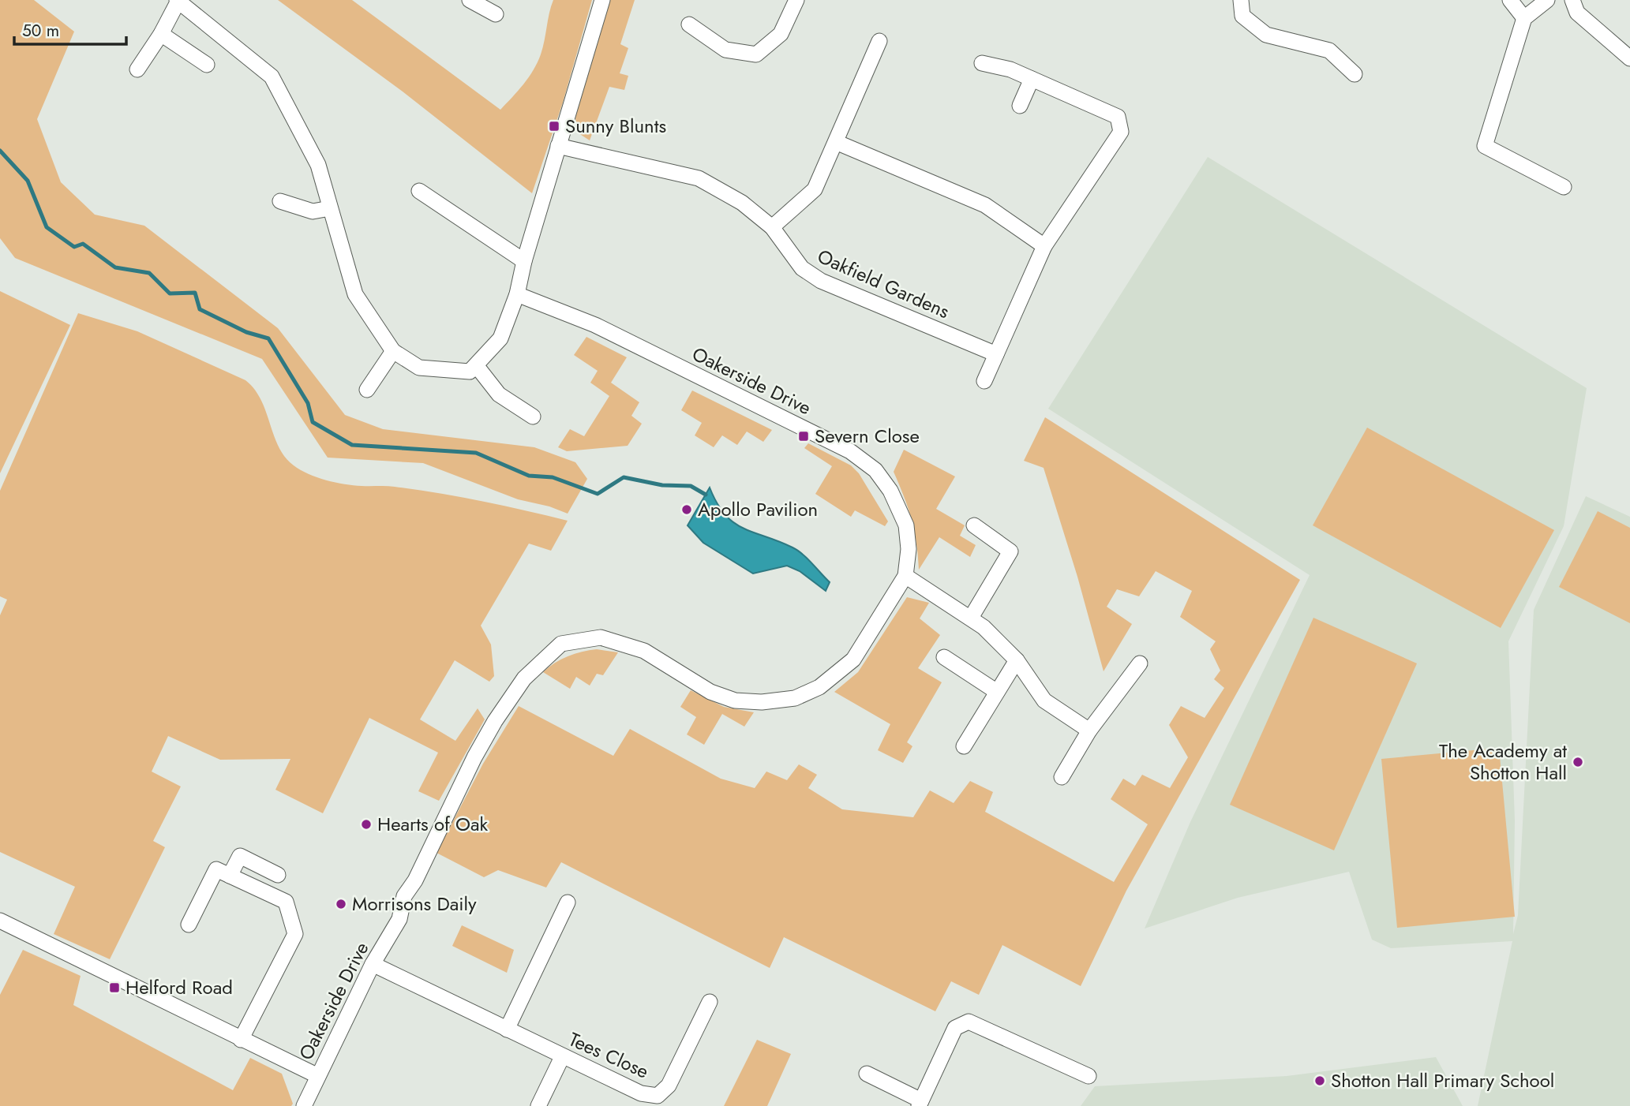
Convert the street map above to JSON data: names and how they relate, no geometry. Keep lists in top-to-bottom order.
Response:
{
  "streets": {
    "street": ["Oakfield Gardens", "Oakerside Drive", "Tees Close"]
  },
  "crossings": [
    ["Oakerside Drive", "Tees Close"]
  ],
  "places": {
    "transit": ["Sunny Blunts", "Severn Close", "Helford Road"],
    "other": [
      "Apollo Pavilion",
      "The Academy at Shotton Hall",
      "Hearts of Oak",
      "Morrisons Daily",
      "Shotton Hall Primary School"
    ]
  },
  "scale_bar": "50 m"
}
